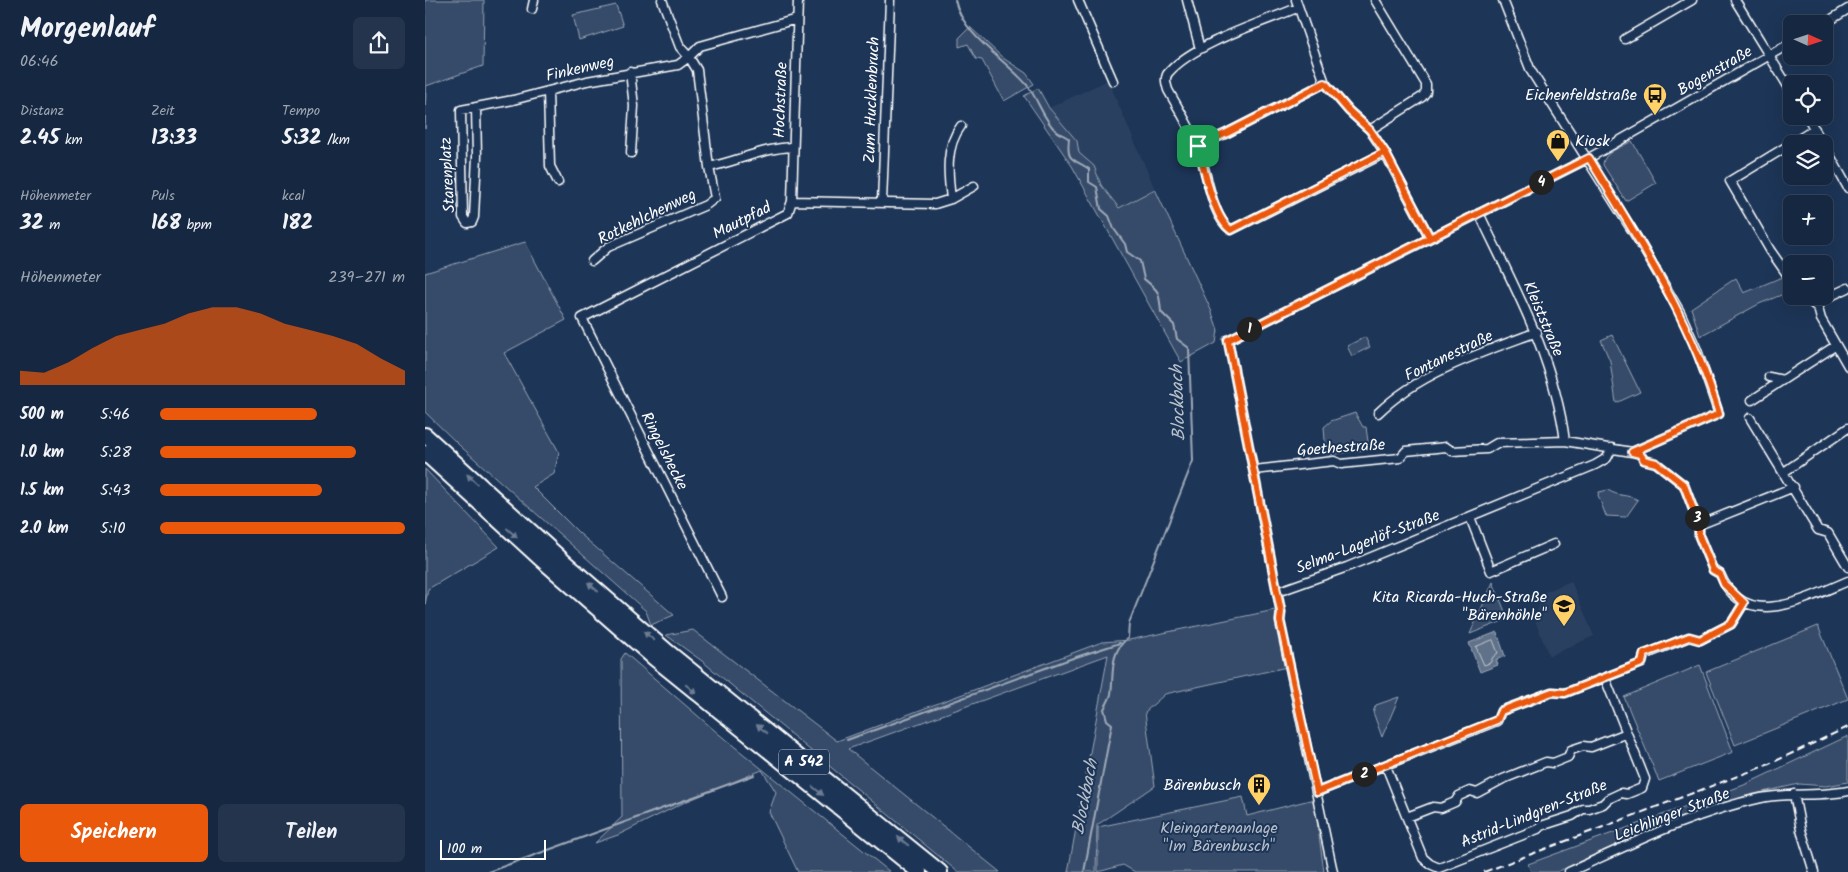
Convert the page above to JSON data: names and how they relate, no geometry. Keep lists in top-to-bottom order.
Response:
{
  "streets": {
    "highway": ["A 542"],
    "street": [
      "Finkenweg",
      "Bogenstraße",
      "Hochstraße",
      "Zum Hucklenbruch",
      "Starenplatz",
      "Rotkehlchenweg",
      "Mautpfad",
      "Kleiststraße",
      "Fontanestraße",
      "Goethestraße",
      "Ringelshecke",
      "Selma-Lagerlöf-Straße",
      "Astrid-Lindgren-Straße",
      "Leichlinger Straße"
    ]
  },
  "crossings": [
    ["Finkenweg", "Hochstraße"],
    ["Finkenweg", "Starenplatz"],
    ["Bogenstraße", "Kleiststraße"],
    ["Bogenstraße", "Goethestraße"],
    ["Bogenstraße", "Selma-Lagerlöf-Straße"],
    ["Hochstraße", "Mautpfad"],
    ["Zum Hucklenbruch", "Mautpfad"],
    ["Mautpfad", "Ringelshecke"],
    ["Kleiststraße", "Fontanestraße"],
    ["Kleiststraße", "Goethestraße"],
    ["Goethestraße", "Selma-Lagerlöf-Straße"]
  ],
  "water": ["Blockbach"],
  "parks": ["Kleingartenanlage \"Im Bärenbusch\""],
  "places": {
    "bus stop": ["Eichenfeldstraße"],
    "shop": ["Kiosk"],
    "school or university": ["Kita Ricarda-Huch-Straße \"Bärenhöhle\""],
    "building": ["Bärenbusch"]
  },
  "scale_bar": "100 m",
  "north": "right",
  "page": {
    "heading": ["Morgenlauf", "06:46"],
    "map_buttons": ["+", "−"],
    "stats": [
      ["Distanz", "2.45 km"],
      ["Zeit", "13:33"],
      ["Tempo", "5:32 /km"],
      ["Höhenmeter", "32 m"],
      ["Puls", "168 bpm"],
      ["kcal", "182"]
    ],
    "pins": [
      "4",
      "1",
      "3",
      "2"
    ],
    "chart": ["Höhenmeter", "239–271 m"],
    "list": [
      {
        "name": "500 m",
        "note": "5:46"
      },
      {
        "name": "1.0 km",
        "note": "5:28"
      },
      {
        "name": "1.5 km",
        "note": "5:43"
      },
      {
        "name": "2.0 km",
        "note": "5:10"
      }
    ],
    "buttons": ["Speichern", "Teilen"],
    "scale": "100 m"
  }
}
